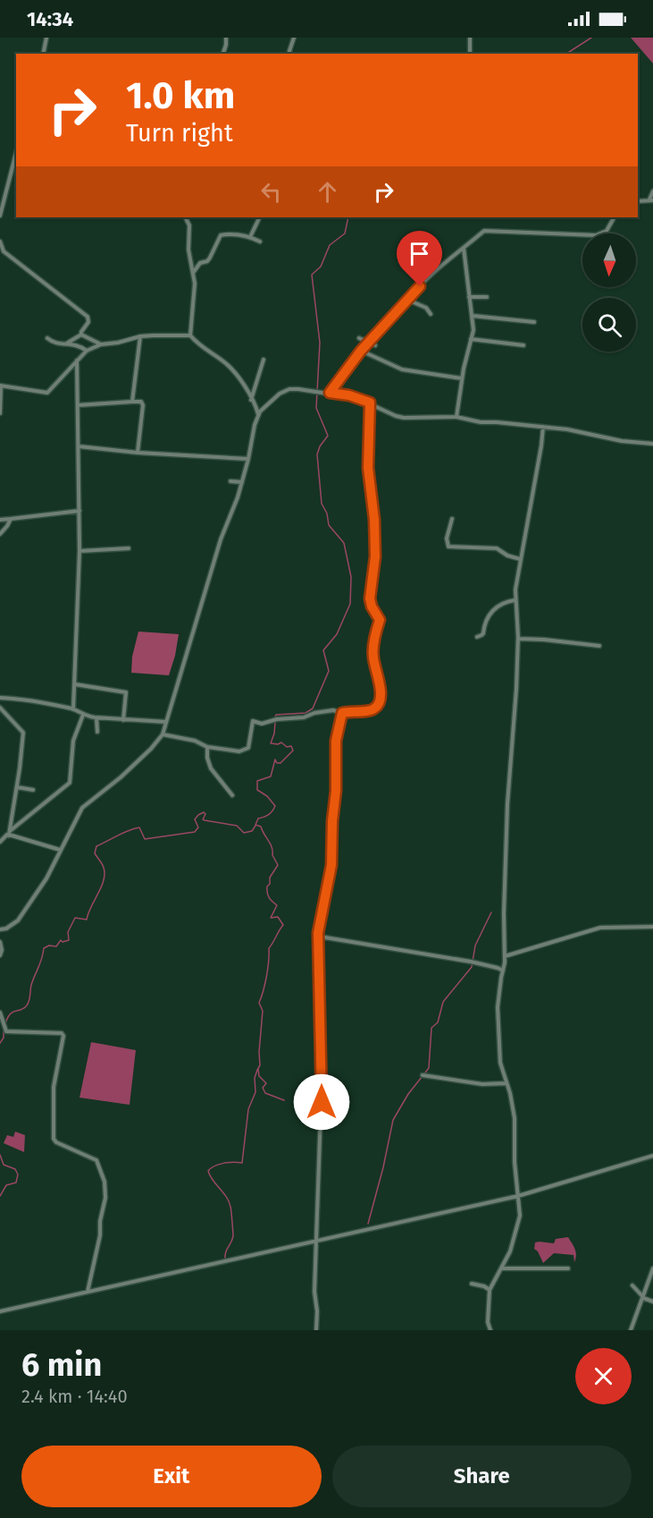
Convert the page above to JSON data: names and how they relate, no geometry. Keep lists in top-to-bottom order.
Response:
{
  "north": "bottom",
  "page": {
    "status": "14:34",
    "turn": ["1.0 km", "Turn right"],
    "heading": ["6 min", "2.4 km · 14:40"],
    "buttons": ["Exit", "Share"]
  }
}
